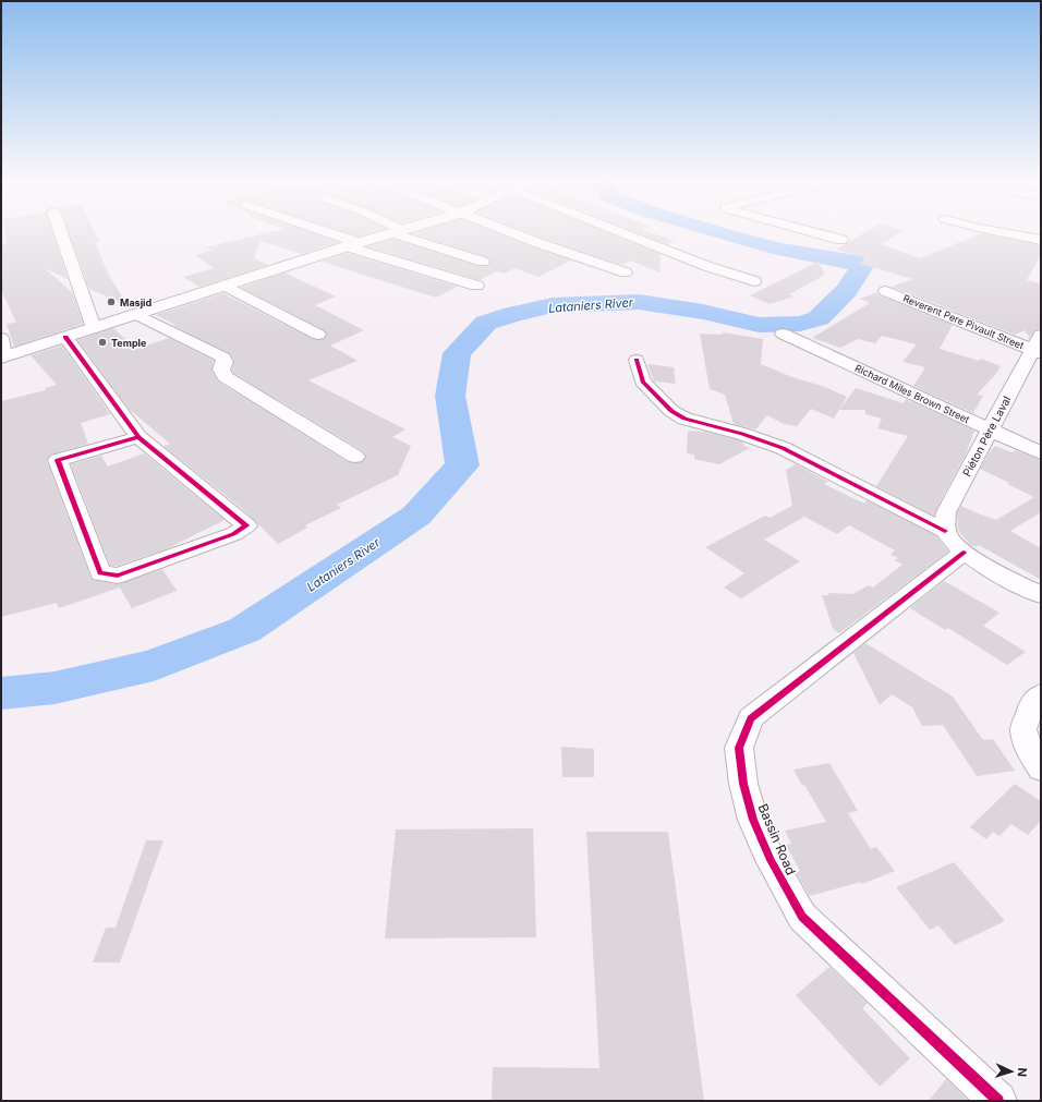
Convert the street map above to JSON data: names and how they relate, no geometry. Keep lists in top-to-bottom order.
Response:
{
  "streets": {
    "street": [
      "Reverent Pere Pivault Street",
      "Richard Miles Brown Street",
      "Piéton Père Laval",
      "Bassin Road"
    ]
  },
  "crossings": [
    ["Reverent Pere Pivault Street", "Piéton Père Laval"],
    ["Richard Miles Brown Street", "Piéton Père Laval"],
    ["Piéton Père Laval", "Bassin Road"]
  ],
  "water": ["Lataniers River"],
  "places": ["Masjid", "Temple"],
  "north": "right"
}
